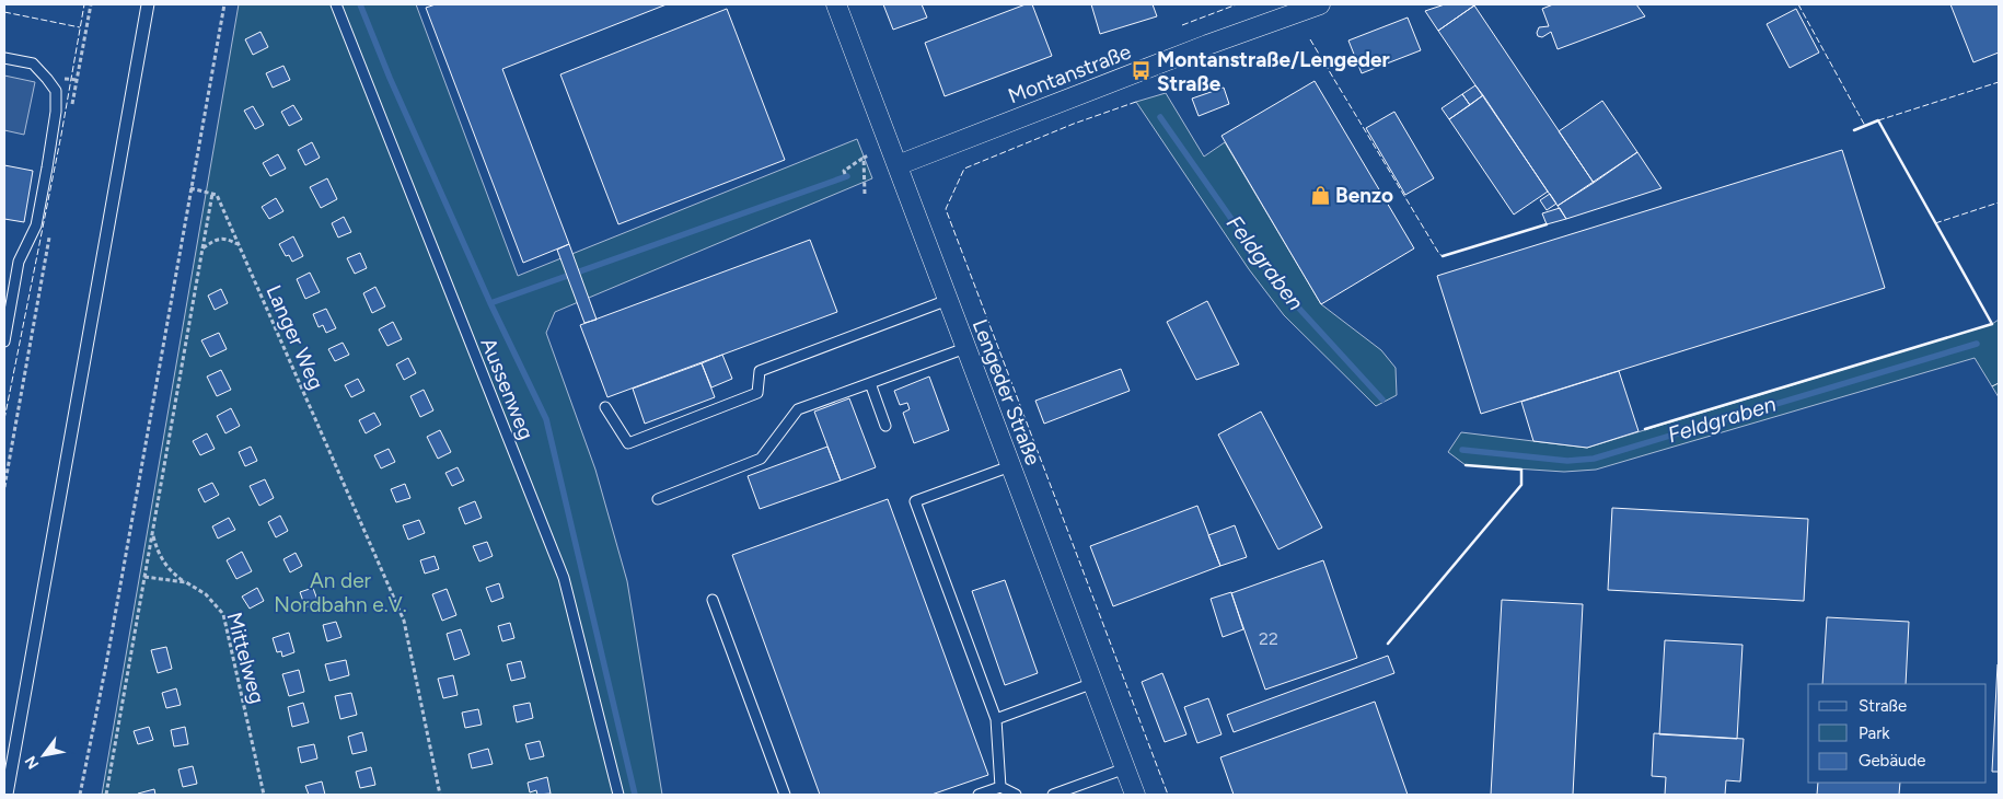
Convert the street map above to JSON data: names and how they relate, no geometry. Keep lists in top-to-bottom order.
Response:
{
  "streets": {
    "street": ["Montanstraße", "Lengeder Straße"],
    "lane": ["Aussenweg"],
    "path": ["Langer Weg", "Mittelweg"]
  },
  "crossings": [
    ["Montanstraße", "Lengeder Straße"]
  ],
  "water": ["Feldgraben"],
  "parks": ["An der Nordbahn e.V."],
  "places": {
    "bus stop": ["Montanstraße/Lengeder Straße"],
    "shop": ["Benzo"]
  },
  "house_numbers": ["22"],
  "legend": ["Straße", "Park", "Gebäude"],
  "north": "bottom left"
}
